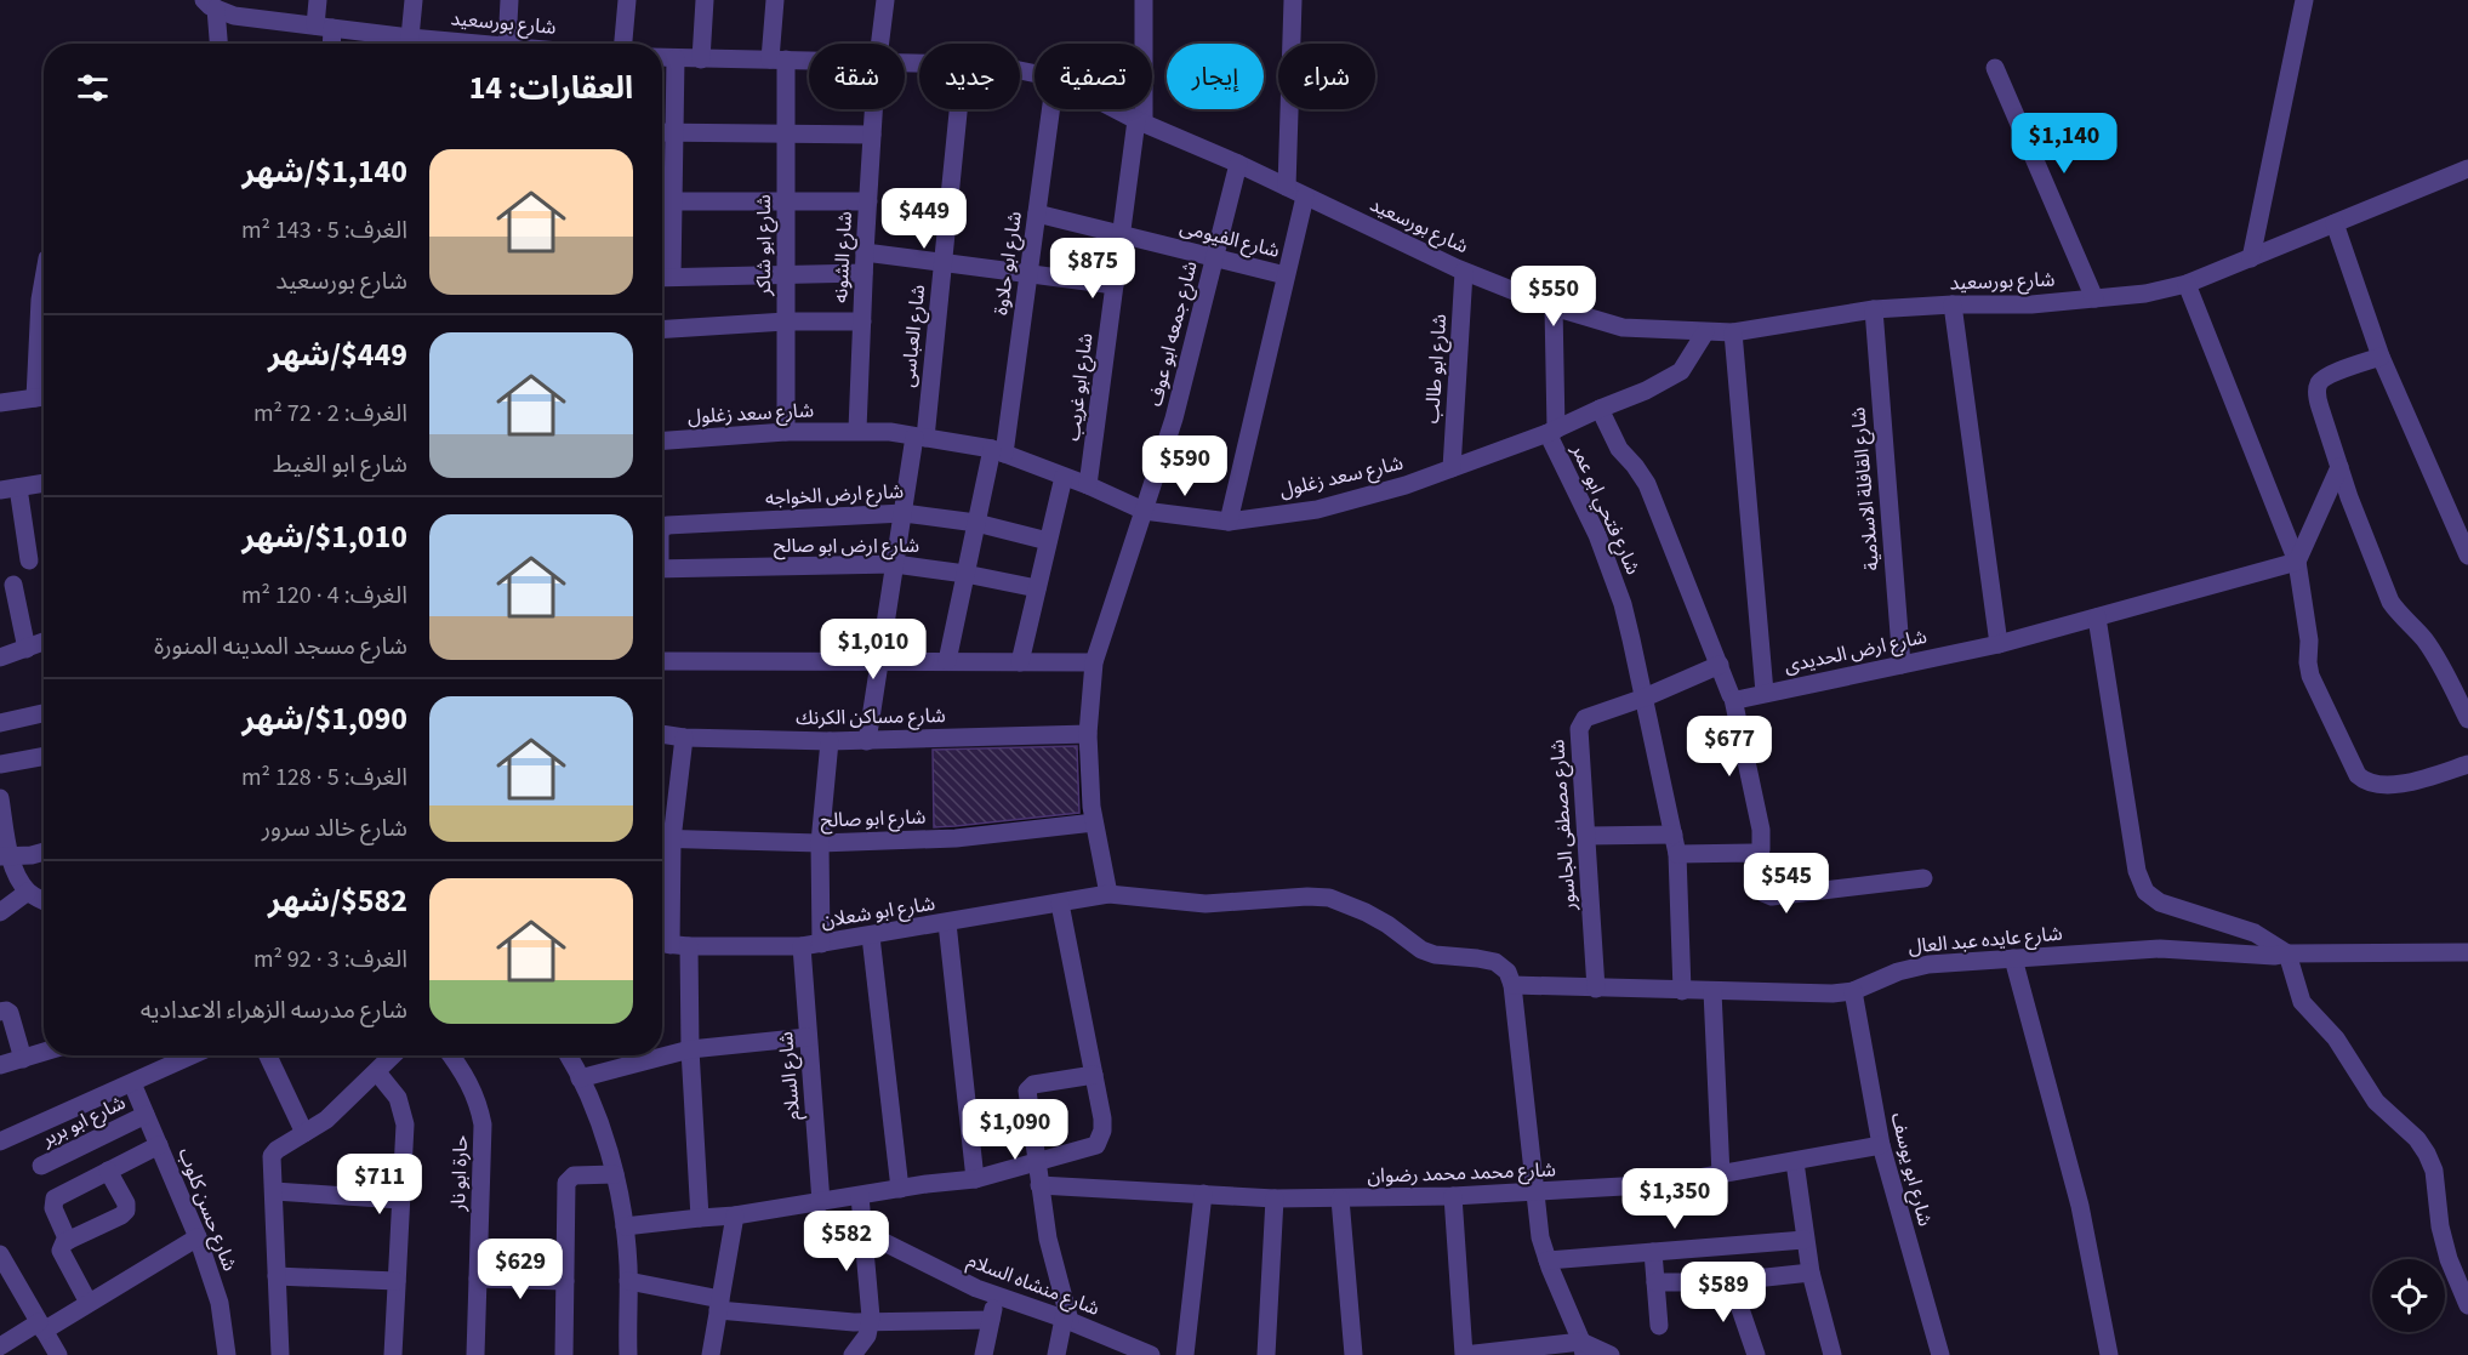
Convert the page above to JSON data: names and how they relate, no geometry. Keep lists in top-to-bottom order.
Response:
{
  "streets": {
    "street": [
      "شارع بورسعيد",
      "شارع الفيومى",
      "شارع ابو شاكر",
      "شارع الشونه",
      "شارع ابو حلاوة",
      "شارع جمعه ابو عوف",
      "شارع العباسى",
      "شارع ابو طالب",
      "شارع ابو غريب",
      "شارع سعد زغلول",
      "شارع القافلة الاسلامية",
      "شارع ارض الخواجه",
      "شارع فتحي ابو عمر",
      "شارع ارض ابو صالح",
      "شارع ارض الحديدى",
      "شارع مساكن الكرنك",
      "شارع ابو صالح",
      "شارع مصطفى الجاسور",
      "شارع ابو شعلان",
      "شارع عايده عبد العال",
      "شارع السلام",
      "شارع ابو بربر",
      "شارع ابو يوسف",
      "حارة ابو نار",
      "شارع محمد محمد رضوان",
      "شارع حسن كلوب",
      "شارع منشاه السلام"
    ]
  },
  "crossings": [
    ["شارع بورسعيد", "شارع ابو شاكر"],
    ["شارع بورسعيد", "شارع جمعه ابو عوف"],
    ["شارع بورسعيد", "شارع ابو طالب"],
    ["شارع بورسعيد", "شارع ابو غريب"],
    ["شارع بورسعيد", "شارع سعد زغلول"],
    ["شارع بورسعيد", "شارع القافلة الاسلامية"],
    ["شارع الفيومى", "شارع ابو حلاوة"],
    ["شارع الفيومى", "شارع جمعه ابو عوف"],
    ["شارع الفيومى", "شارع ابو غريب"],
    ["شارع ابو شاكر", "شارع سعد زغلول"],
    ["شارع الشونه", "شارع سعد زغلول"],
    ["شارع ابو حلاوة", "شارع سعد زغلول"],
    ["شارع جمعه ابو عوف", "شارع سعد زغلول"],
    ["شارع جمعه ابو عوف", "شارع مساكن الكرنك"],
    ["شارع جمعه ابو عوف", "شارع ابو صالح"],
    ["شارع جمعه ابو عوف", "شارع ابو شعلان"],
    ["شارع العباسى", "شارع سعد زغلول"],
    ["شارع العباسى", "شارع ارض الخواجه"],
    ["شارع العباسى", "شارع ارض ابو صالح"],
    ["شارع العباسى", "شارع مساكن الكرنك"],
    ["شارع ابو طالب", "شارع سعد زغلول"],
    ["شارع ابو غريب", "شارع سعد زغلول"],
    ["شارع سعد زغلول", "شارع فتحي ابو عمر"],
    ["شارع القافلة الاسلامية", "شارع ارض الحديدى"],
    ["شارع فتحي ابو عمر", "شارع مصطفى الجاسور"],
    ["شارع فتحي ابو عمر", "شارع عايده عبد العال"],
    ["شارع مصطفى الجاسور", "شارع عايده عبد العال"],
    ["شارع ابو شعلان", "شارع عايده عبد العال"],
    ["شارع ابو شعلان", "شارع السلام"],
    ["شارع عايده عبد العال", "شارع ابو يوسف"],
    ["شارع ابو بربر", "شارع حسن كلوب"],
    ["شارع ابو يوسف", "شارع محمد محمد رضوان"]
  ],
  "page": {
    "chip": [
      "شراء",
      "إيجار",
      "تصفية",
      "جديد",
      "شقة"
    ],
    "heading": "العقارات: 14",
    "price": [
      "$1,140",
      "$449",
      "$875",
      "$550",
      "$590",
      "$1,010",
      "$677",
      "$545",
      "$1,090",
      "$711",
      "$1,350",
      "$582",
      "$629",
      "$589"
    ],
    "list": [
      {
        "name": "$1,140/شهر",
        "note": "الغرف: 5 · 143 m² · شارع بورسعيد"
      },
      {
        "name": "$449/شهر",
        "note": "الغرف: 2 · 72 m² · شارع ابو الغيط"
      },
      {
        "name": "$1,010/شهر",
        "note": "الغرف: 4 · 120 m² · شارع مسجد المدينه المنورة"
      },
      {
        "name": "$1,090/شهر",
        "note": "الغرف: 5 · 128 m² · شارع خالد سرور"
      },
      {
        "name": "$582/شهر",
        "note": "الغرف: 3 · 92 m² · شارع مدرسه الزهراء الاعداديه"
      }
    ]
  }
}
